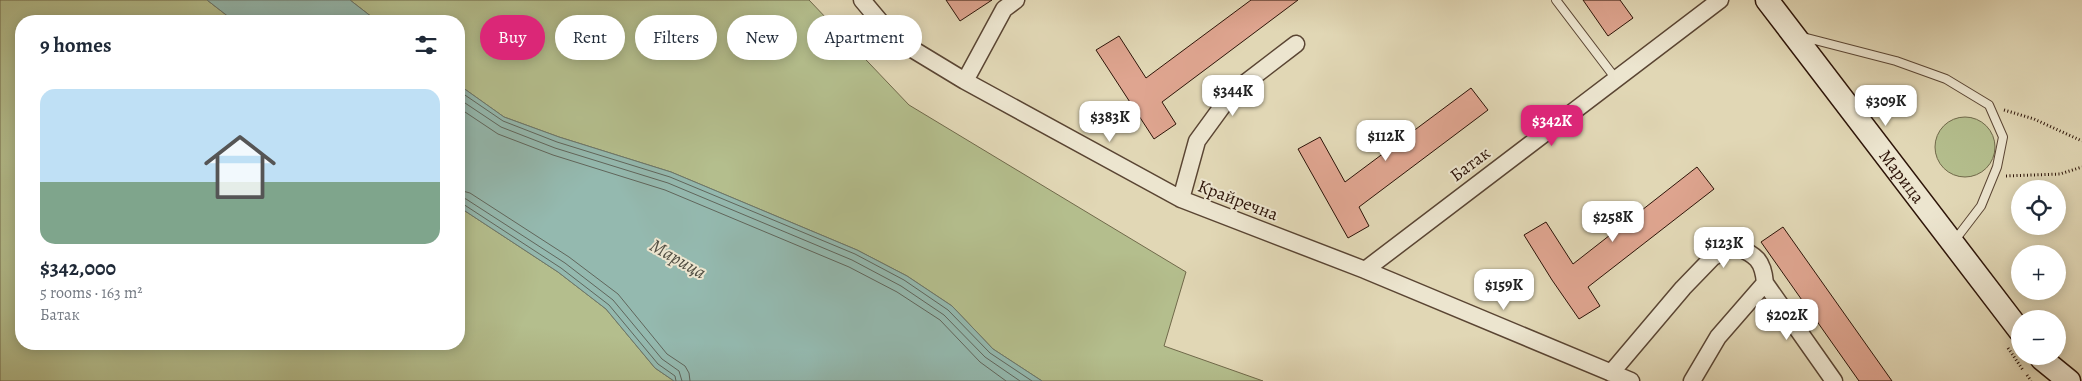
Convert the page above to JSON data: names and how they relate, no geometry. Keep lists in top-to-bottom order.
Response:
{
  "streets": {
    "street": ["Батак", "Марица", "Крайречна"]
  },
  "crossings": [
    ["Батак", "Крайречна"]
  ],
  "water": ["Марица"],
  "page": {
    "chip": [
      "Buy",
      "Rent",
      "Filters",
      "New",
      "Apartment"
    ],
    "heading": "9 homes",
    "price": [
      "$344K",
      "$309K",
      "$383K",
      "$342K",
      "$112K",
      "$258K",
      "$123K",
      "$159K",
      "$202K"
    ],
    "list": [
      {
        "name": "$342,000",
        "note": "5 rooms · 163 m² · Батак"
      }
    ],
    "map_buttons": ["+", "−"]
  }
}
